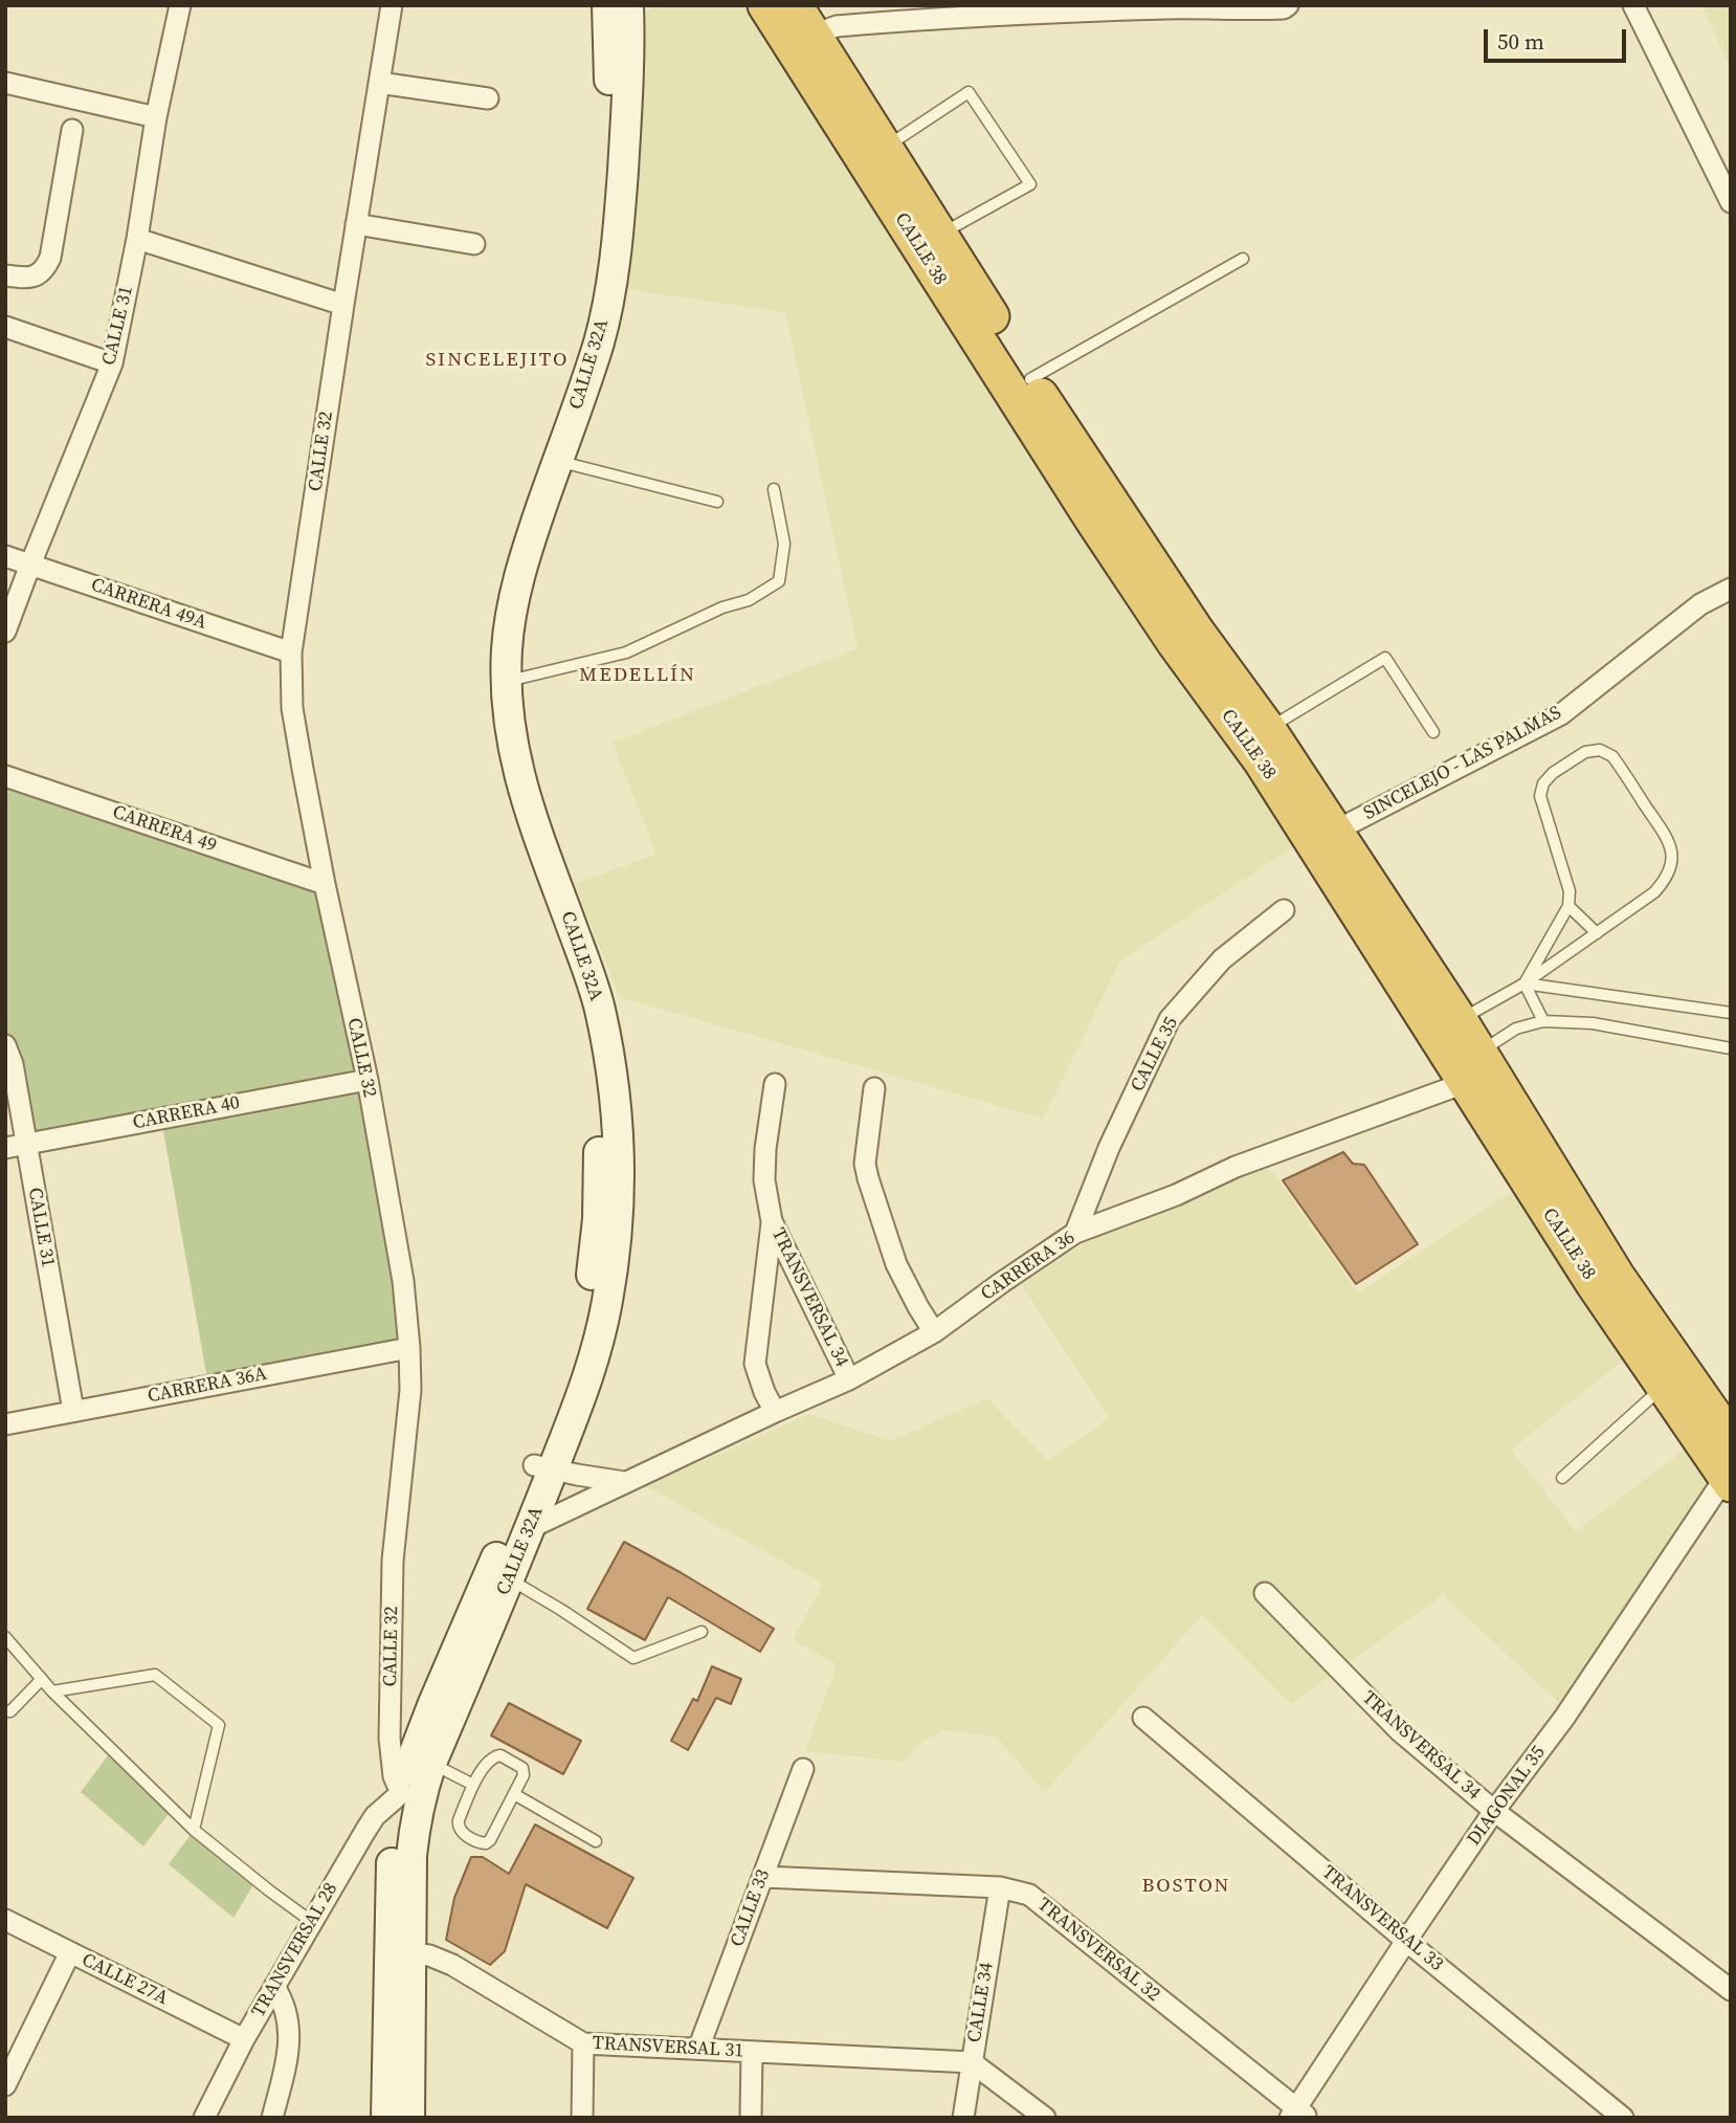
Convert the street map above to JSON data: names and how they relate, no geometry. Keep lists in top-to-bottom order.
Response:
{
  "streets": {
    "highway": ["CALLE 38"],
    "main road": ["CALLE 32A", "CALLE 32"],
    "street": [
      "CALLE 31",
      "CARRERA 49A",
      "SINCELEJO - LAS PALMAS",
      "CARRERA 49",
      "CALLE 35",
      "CARRERA 40",
      "CARRERA 36",
      "TRANSVERSAL 34",
      "CARRERA 36A",
      "DIAGONAL 35",
      "CALLE 33",
      "TRANSVERSAL 33",
      "TRANSVERSAL 28",
      "TRANSVERSAL 32",
      "CALLE 27A",
      "CALLE 34",
      "TRANSVERSAL 31"
    ]
  },
  "crossings": [
    ["CALLE 38", "SINCELEJO - LAS PALMAS"],
    ["CALLE 38", "CARRERA 36"],
    ["CALLE 38", "DIAGONAL 35"],
    ["CALLE 31", "CARRERA 49A"],
    ["CALLE 31", "CARRERA 40"],
    ["CALLE 31", "CARRERA 36A"],
    ["CALLE 32A", "CALLE 32"],
    ["CALLE 32A", "CARRERA 36"],
    ["CALLE 32A", "TRANSVERSAL 28"],
    ["CALLE 32", "CARRERA 49A"],
    ["CALLE 32", "CARRERA 49"],
    ["CALLE 32", "CARRERA 40"],
    ["CALLE 32", "CARRERA 36A"],
    ["CALLE 32", "TRANSVERSAL 28"],
    ["CALLE 32", "TRANSVERSAL 31"],
    ["CALLE 35", "CARRERA 36"],
    ["CARRERA 36", "TRANSVERSAL 34"],
    ["TRANSVERSAL 34", "DIAGONAL 35"],
    ["DIAGONAL 35", "TRANSVERSAL 33"],
    ["DIAGONAL 35", "TRANSVERSAL 32"],
    ["CALLE 33", "TRANSVERSAL 32"],
    ["CALLE 33", "TRANSVERSAL 31"],
    ["TRANSVERSAL 28", "CALLE 27A"],
    ["TRANSVERSAL 32", "CALLE 34"],
    ["CALLE 34", "TRANSVERSAL 31"]
  ],
  "districts": ["SINCELEJITO", "MEDELLÍN", "BOSTON"],
  "scale_bar": "50 m"
}
